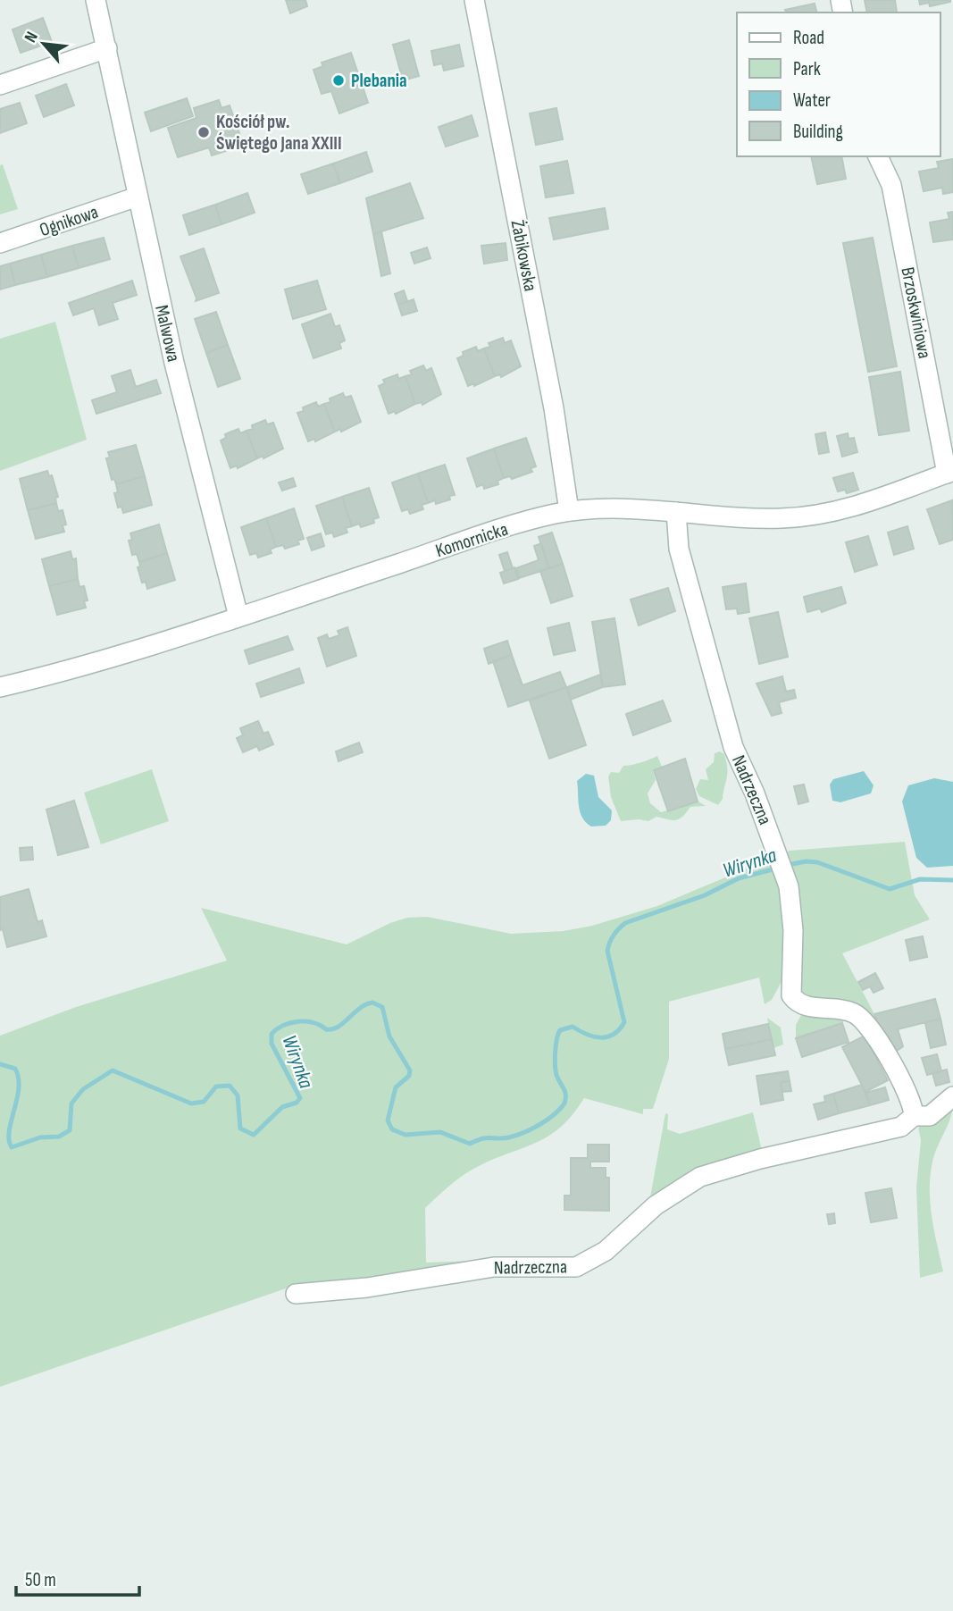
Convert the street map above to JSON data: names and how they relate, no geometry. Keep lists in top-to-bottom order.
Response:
{
  "streets": {
    "street": [
      "Ognikowa",
      "Żabikowska",
      "Brzoskwiniowa",
      "Malwowa",
      "Komornicka",
      "Nadrzeczna"
    ]
  },
  "crossings": [
    ["Ognikowa", "Malwowa"],
    ["Żabikowska", "Komornicka"],
    ["Brzoskwiniowa", "Komornicka"],
    ["Malwowa", "Komornicka"],
    ["Komornicka", "Nadrzeczna"]
  ],
  "water": ["Wirynka"],
  "places": ["Plebania", "Kościół pw. Świętego Jana XXIII"],
  "legend": [
    "Road",
    "Park",
    "Water",
    "Building"
  ],
  "scale_bar": "50 m",
  "north": "top left"
}
